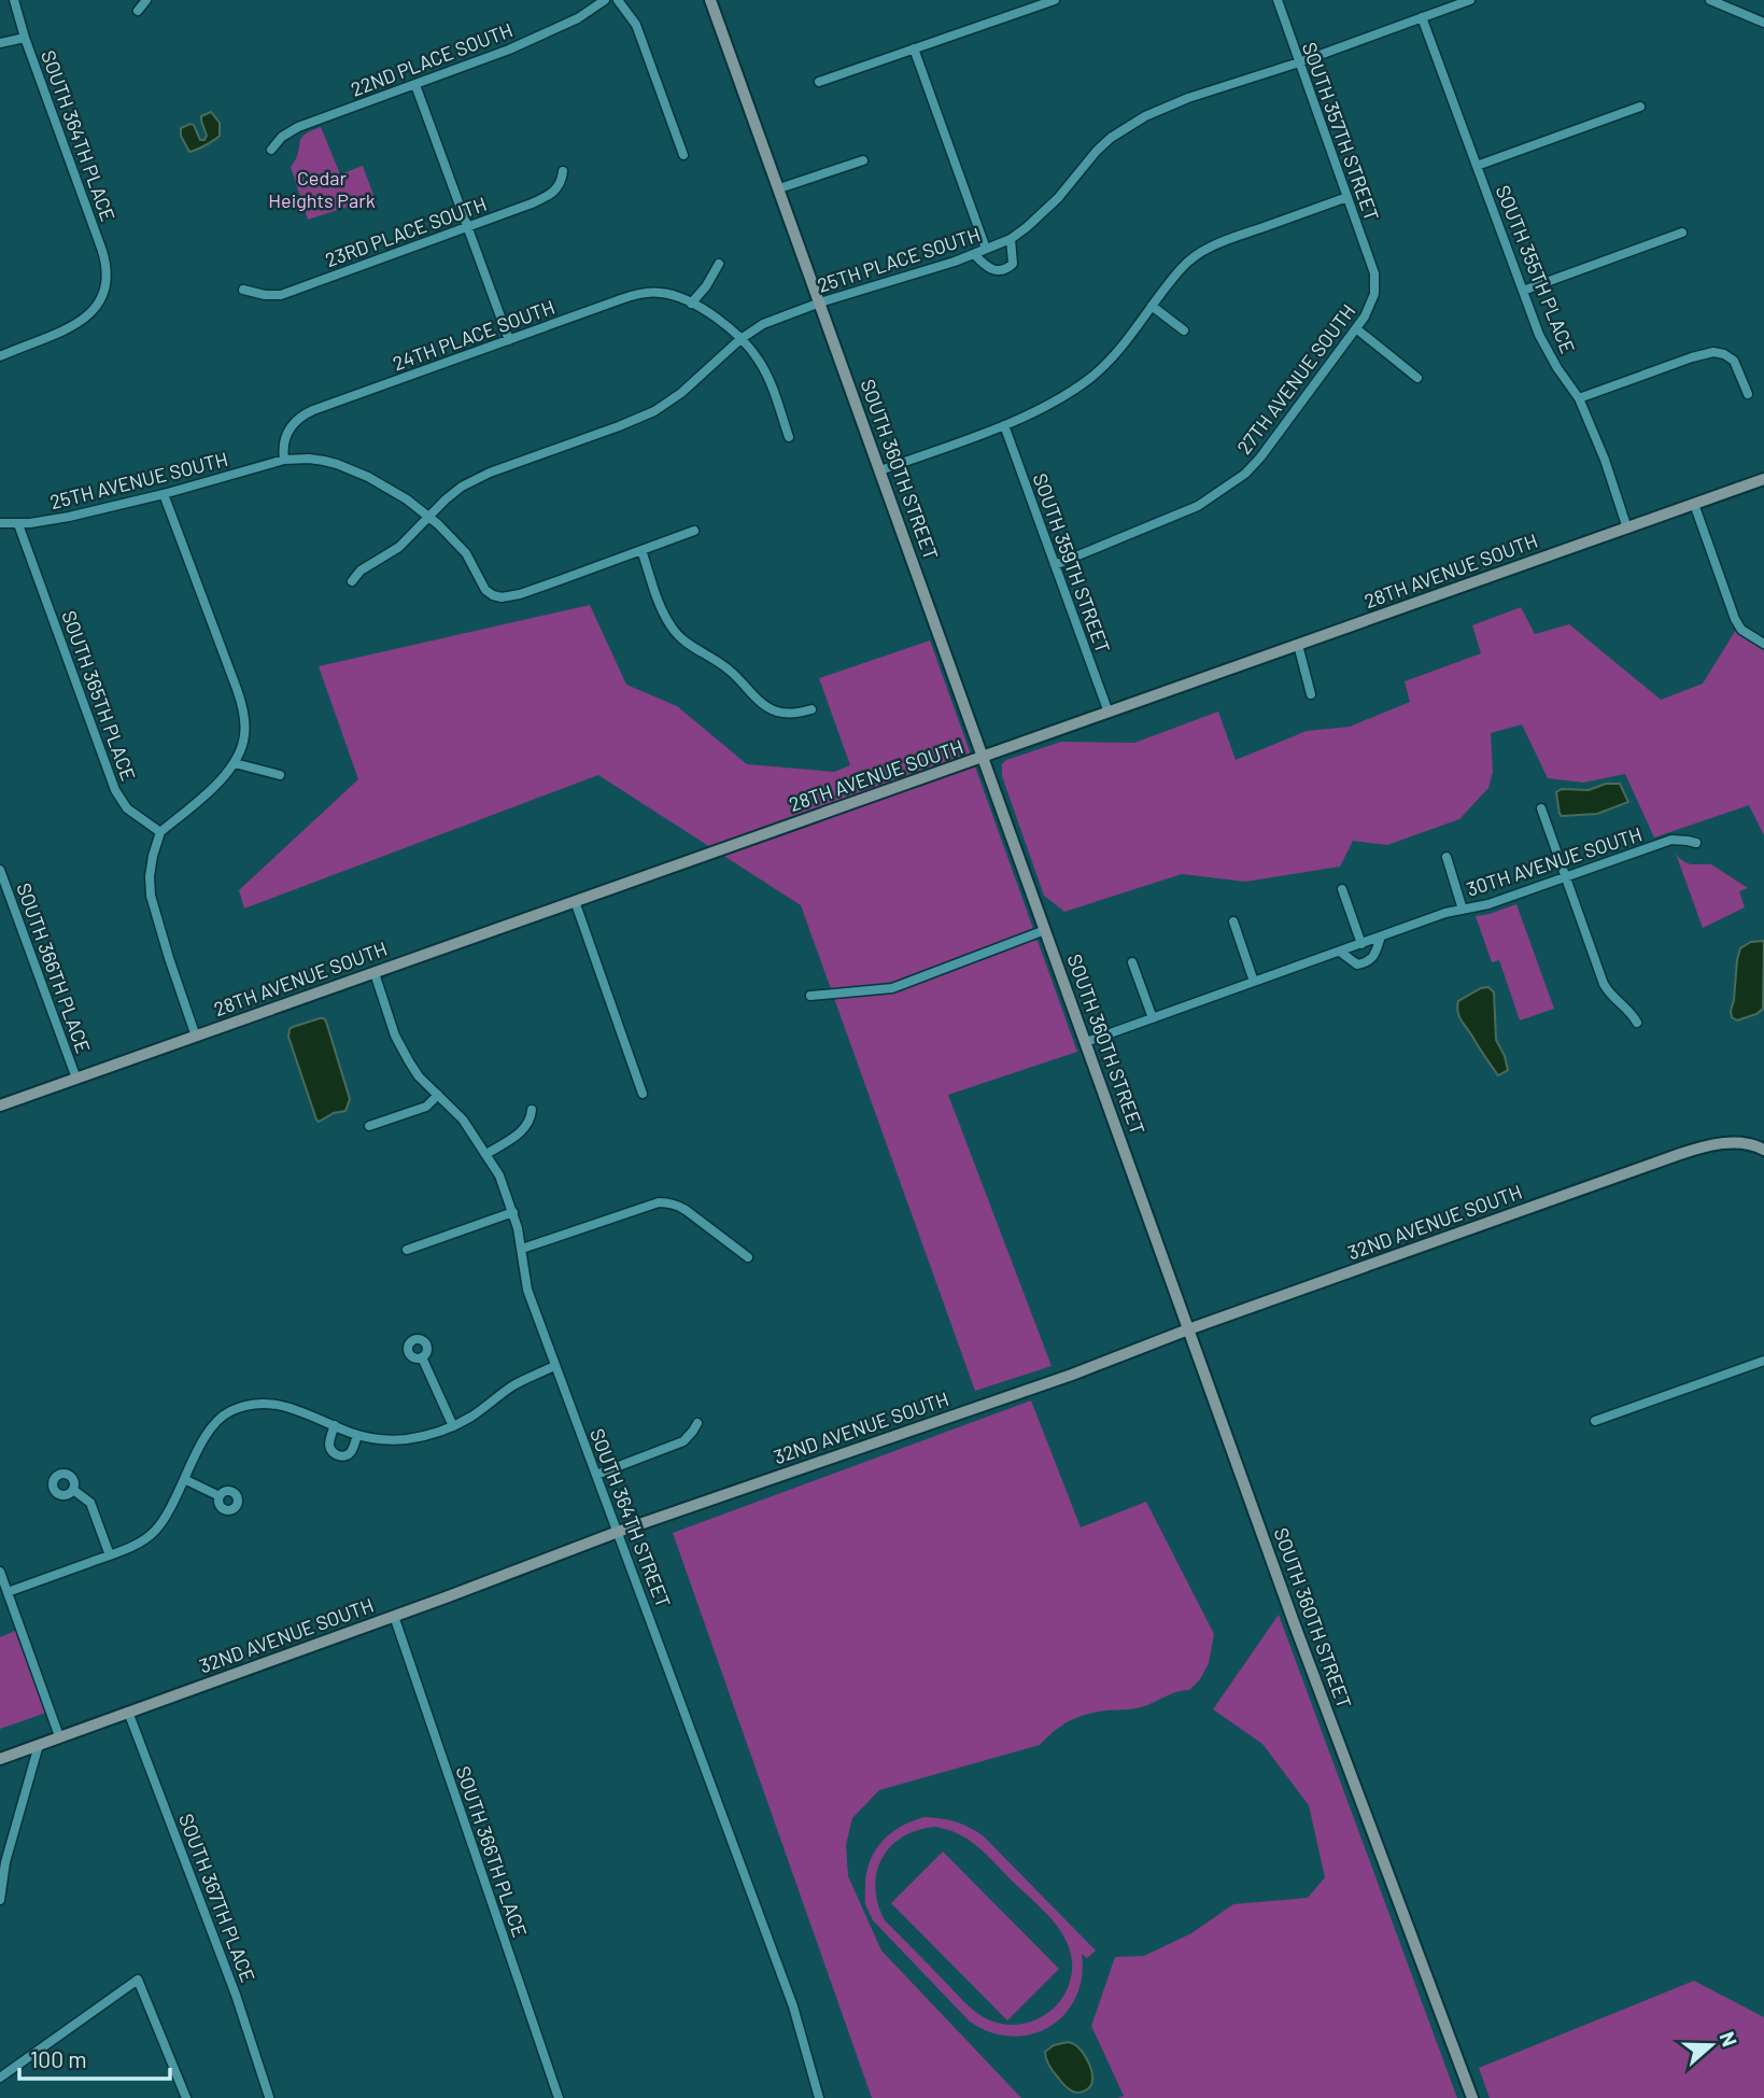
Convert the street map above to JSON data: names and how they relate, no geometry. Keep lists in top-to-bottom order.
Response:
{
  "streets": {
    "street": [
      "22ND PLACE SOUTH",
      "SOUTH 357TH STREET",
      "SOUTH 364TH PLACE",
      "23RD PLACE SOUTH",
      "25TH PLACE SOUTH",
      "SOUTH 355TH PLACE",
      "24TH PLACE SOUTH",
      "27TH AVENUE SOUTH",
      "SOUTH 360TH STREET",
      "25TH AVENUE SOUTH",
      "SOUTH 359TH STREET",
      "28TH AVENUE SOUTH",
      "SOUTH 365TH PLACE",
      "30TH AVENUE SOUTH",
      "SOUTH 366TH PLACE",
      "32ND AVENUE SOUTH",
      "SOUTH 364TH STREET",
      "SOUTH 367TH PLACE"
    ]
  },
  "crossings": [
    ["SOUTH 357TH STREET", "25TH PLACE SOUTH"],
    ["SOUTH 357TH STREET", "27TH AVENUE SOUTH"],
    ["25TH PLACE SOUTH", "SOUTH 355TH PLACE"],
    ["25TH PLACE SOUTH", "24TH PLACE SOUTH"],
    ["25TH PLACE SOUTH", "SOUTH 360TH STREET"],
    ["25TH PLACE SOUTH", "25TH AVENUE SOUTH"],
    ["SOUTH 355TH PLACE", "28TH AVENUE SOUTH"],
    ["24TH PLACE SOUTH", "25TH AVENUE SOUTH"],
    ["27TH AVENUE SOUTH", "SOUTH 359TH STREET"],
    ["SOUTH 360TH STREET", "28TH AVENUE SOUTH"],
    ["SOUTH 360TH STREET", "30TH AVENUE SOUTH"],
    ["SOUTH 360TH STREET", "32ND AVENUE SOUTH"],
    ["25TH AVENUE SOUTH", "SOUTH 365TH PLACE"],
    ["SOUTH 359TH STREET", "28TH AVENUE SOUTH"],
    ["28TH AVENUE SOUTH", "SOUTH 366TH PLACE"],
    ["28TH AVENUE SOUTH", "SOUTH 364TH STREET"],
    ["SOUTH 366TH PLACE", "32ND AVENUE SOUTH"],
    ["32ND AVENUE SOUTH", "SOUTH 364TH STREET"],
    ["32ND AVENUE SOUTH", "SOUTH 367TH PLACE"]
  ],
  "parks": ["Cedar Heights Park"],
  "scale_bar": "100 m",
  "north": "right"
}
